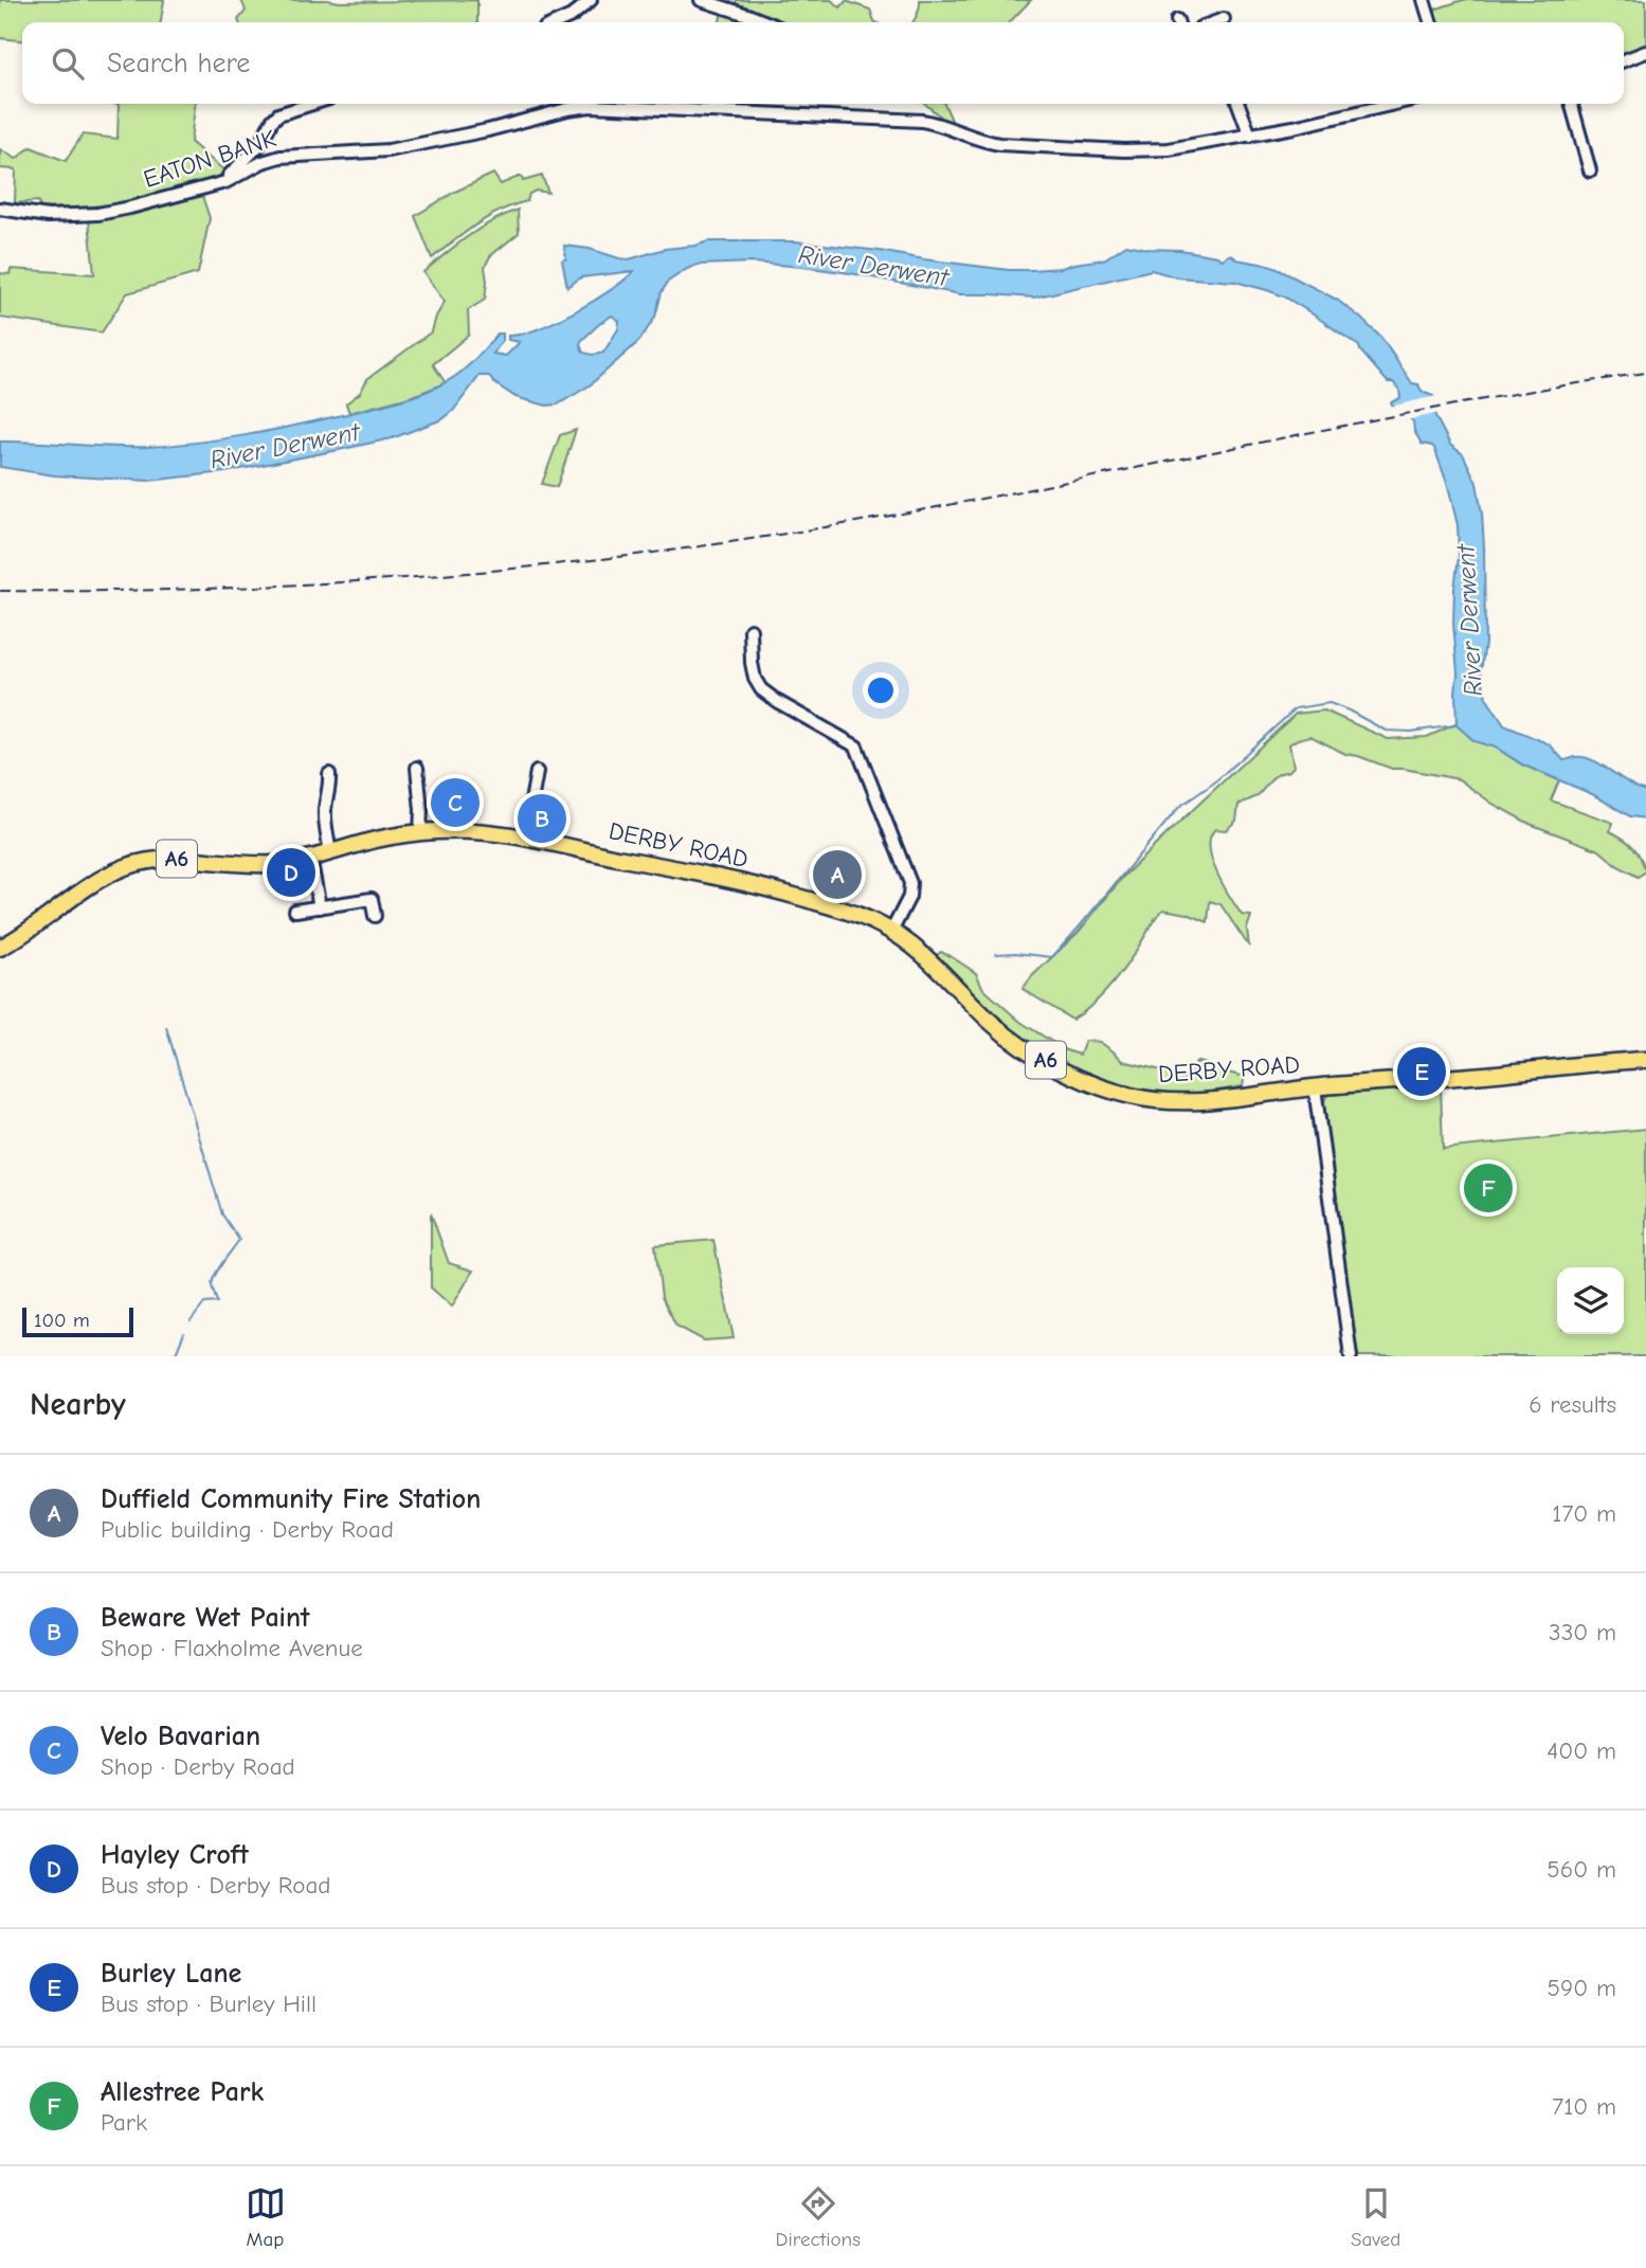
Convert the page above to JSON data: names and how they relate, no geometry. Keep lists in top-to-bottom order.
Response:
{
  "streets": {
    "highway": ["DERBY ROAD", "A6"],
    "street": ["EATON BANK"]
  },
  "crossings": [
    ["DERBY ROAD", "A6"]
  ],
  "water": ["River Derwent"],
  "scale_bar": "100 m",
  "page": {
    "search": "Search here",
    "pins": [
      "C",
      "B",
      "D",
      "A",
      "E",
      "F"
    ],
    "scale": "100 m",
    "heading": ["Nearby", "6 results"],
    "list": [
      {
        "mark": "A",
        "name": "Duffield Community Fire Station",
        "note": "Public building · Derby Road",
        "value": "170 m"
      },
      {
        "mark": "B",
        "name": "Beware Wet Paint",
        "note": "Shop · Flaxholme Avenue",
        "value": "330 m"
      },
      {
        "mark": "C",
        "name": "Velo Bavarian",
        "note": "Shop · Derby Road",
        "value": "400 m"
      },
      {
        "mark": "D",
        "name": "Hayley Croft",
        "note": "Bus stop · Derby Road",
        "value": "560 m"
      },
      {
        "mark": "E",
        "name": "Burley Lane",
        "note": "Bus stop · Burley Hill",
        "value": "590 m"
      },
      {
        "mark": "F",
        "name": "Allestree Park",
        "note": "Park",
        "value": "710 m"
      }
    ],
    "nav": ["Map", "Directions", "Saved"]
  }
}
